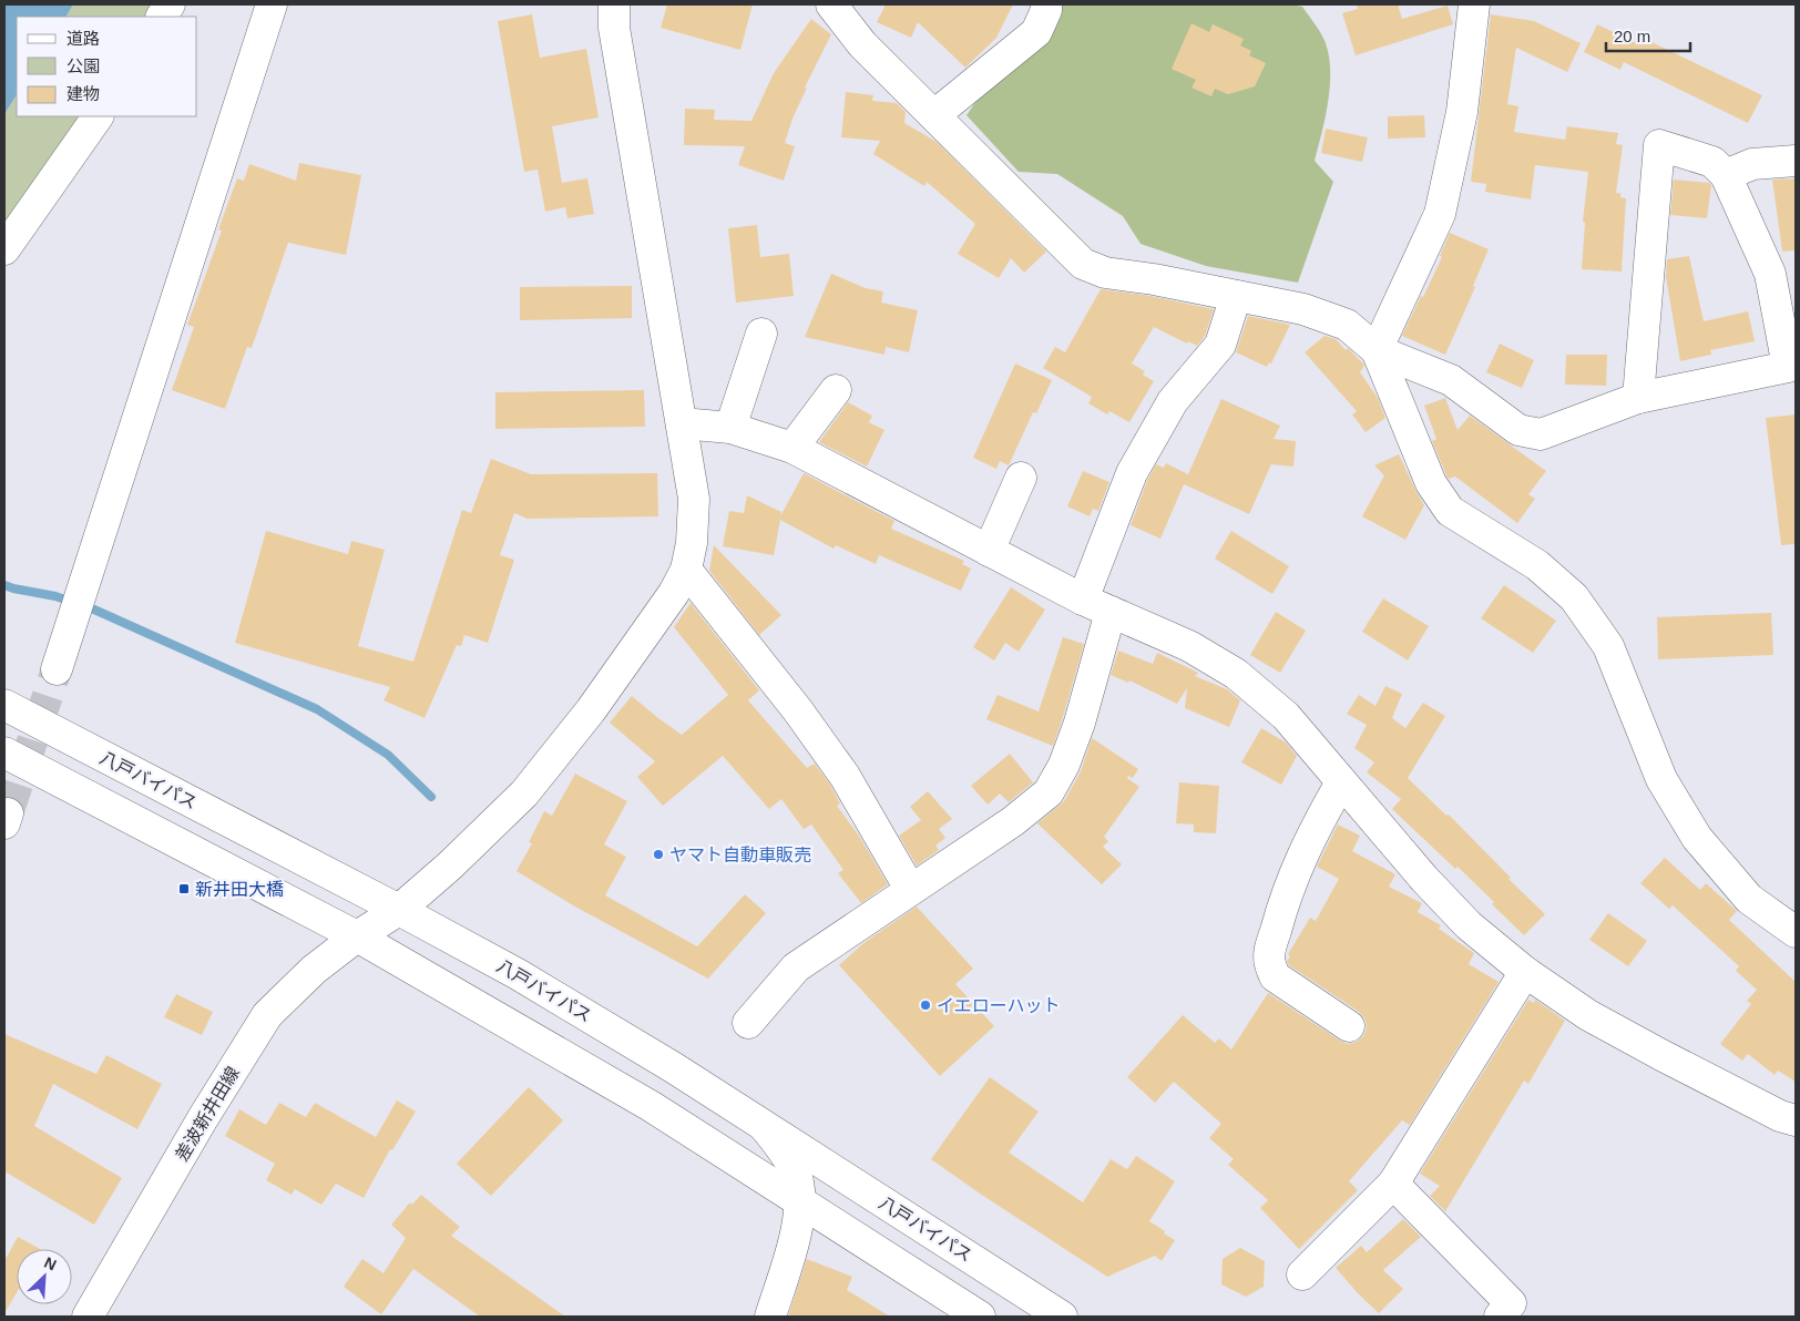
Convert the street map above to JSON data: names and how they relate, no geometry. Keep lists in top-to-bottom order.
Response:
{
  "streets": {
    "main road": ["八戸バイパス", "差波新井田線"]
  },
  "crossings": [
    ["八戸バイパス", "差波新井田線"]
  ],
  "places": {
    "other": ["ヤマト自動車販売", "イエローハット"],
    "transit": ["新井田大橋"]
  },
  "legend": ["道路", "公園", "建物"],
  "scale_bar": "20 m",
  "north": "top right"
}
